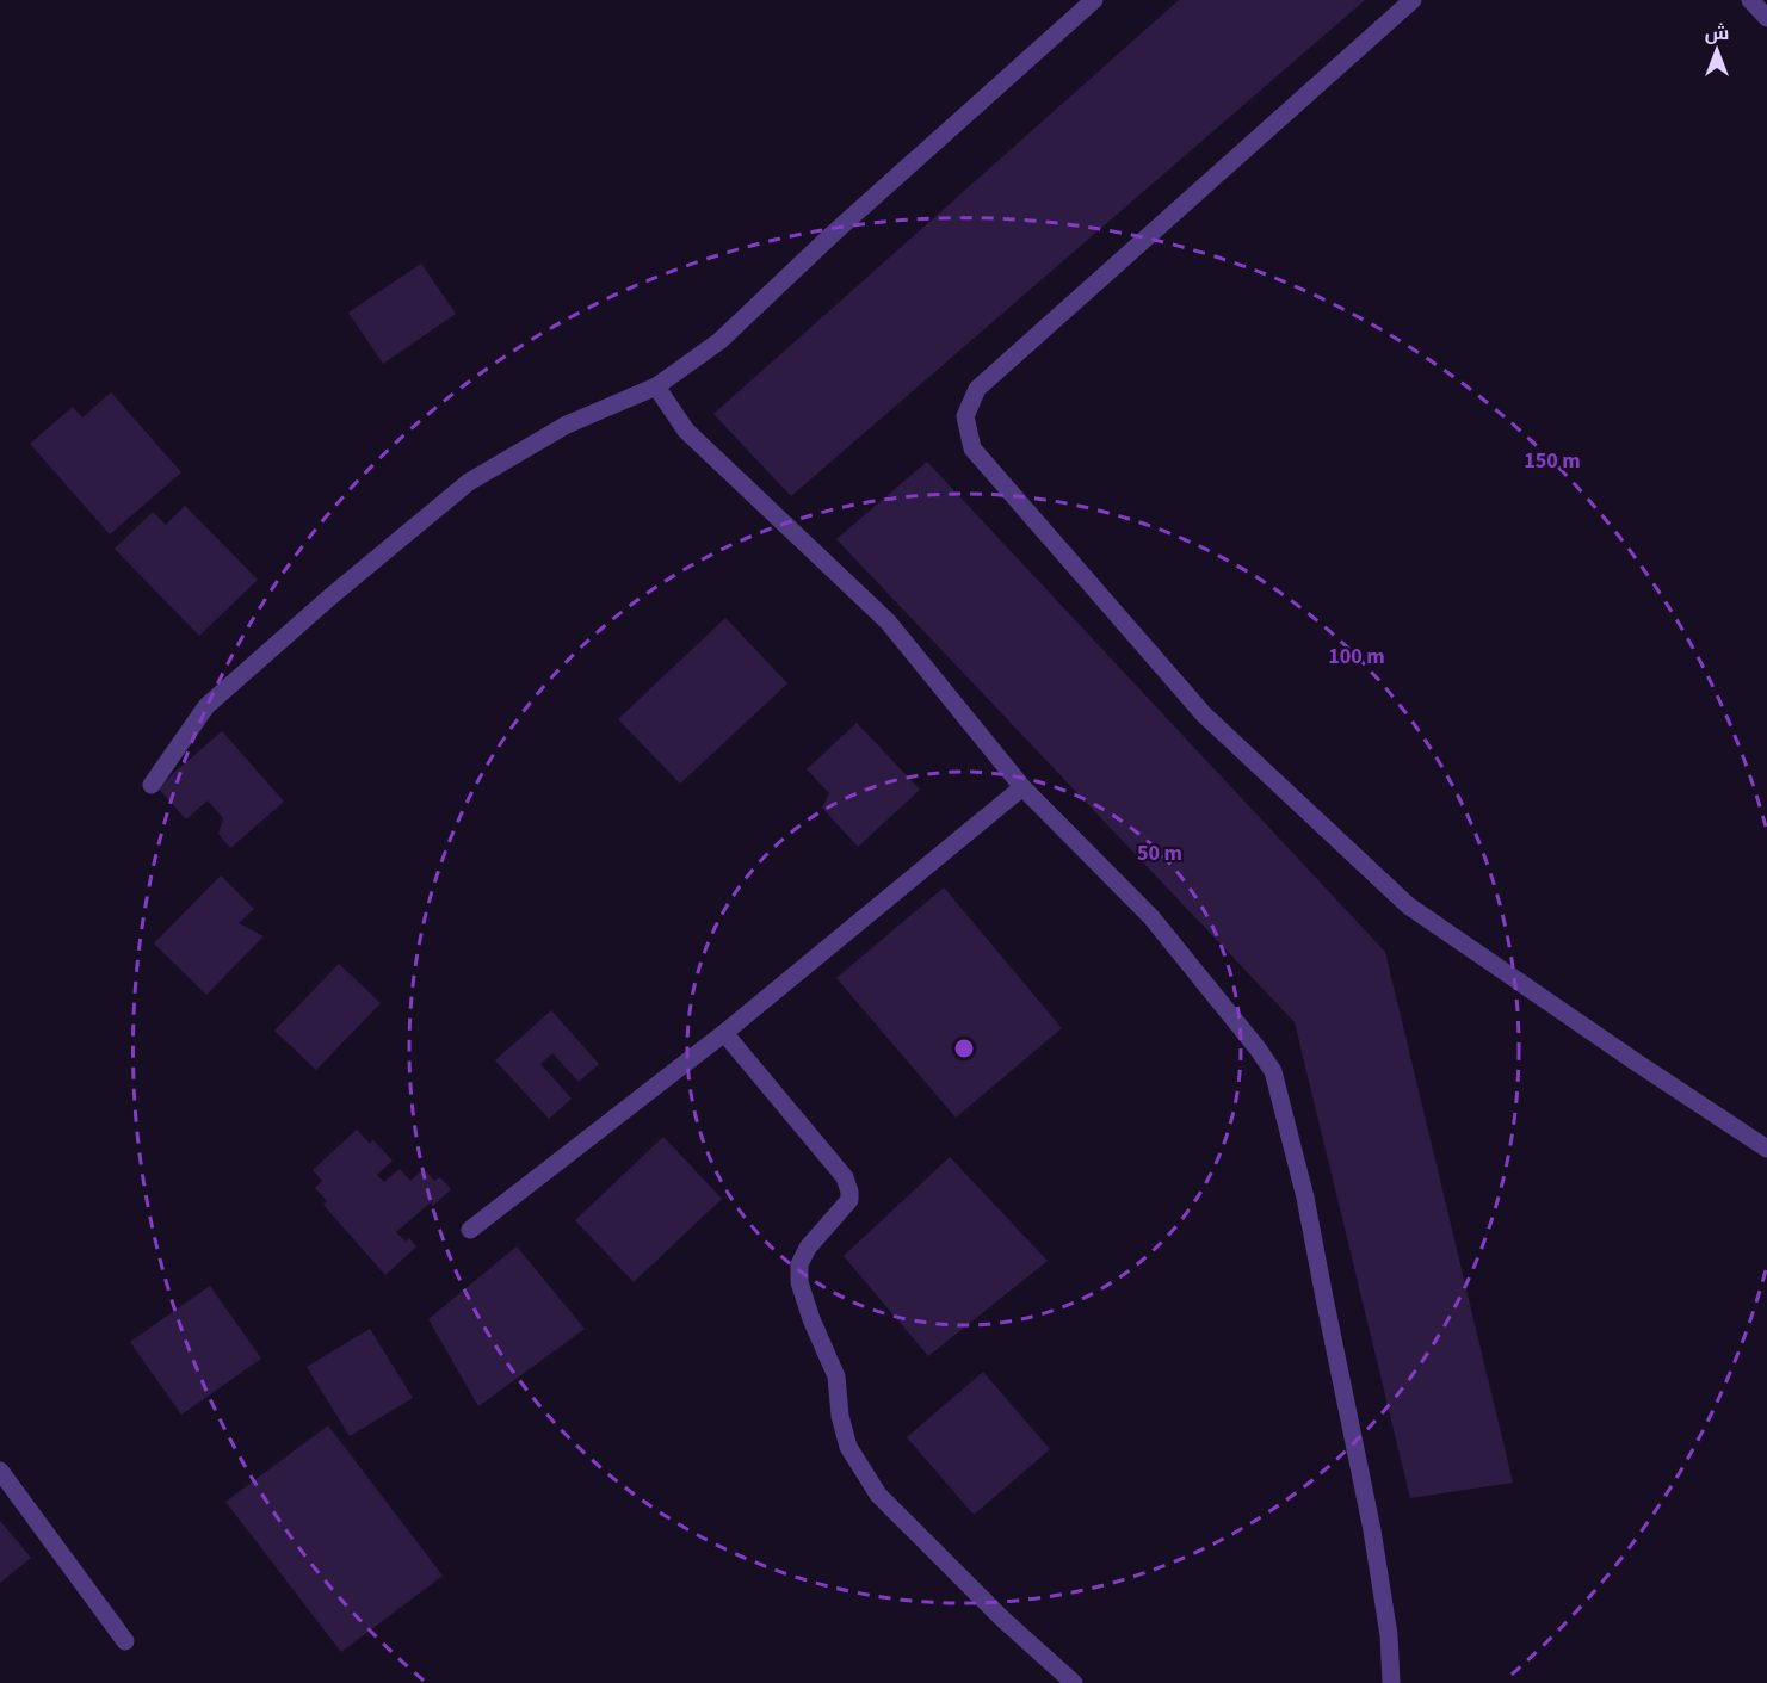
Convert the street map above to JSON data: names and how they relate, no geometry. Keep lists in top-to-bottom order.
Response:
{
  "north": "top",
  "rings": ["150 m", "100 m", "50 m"]
}
